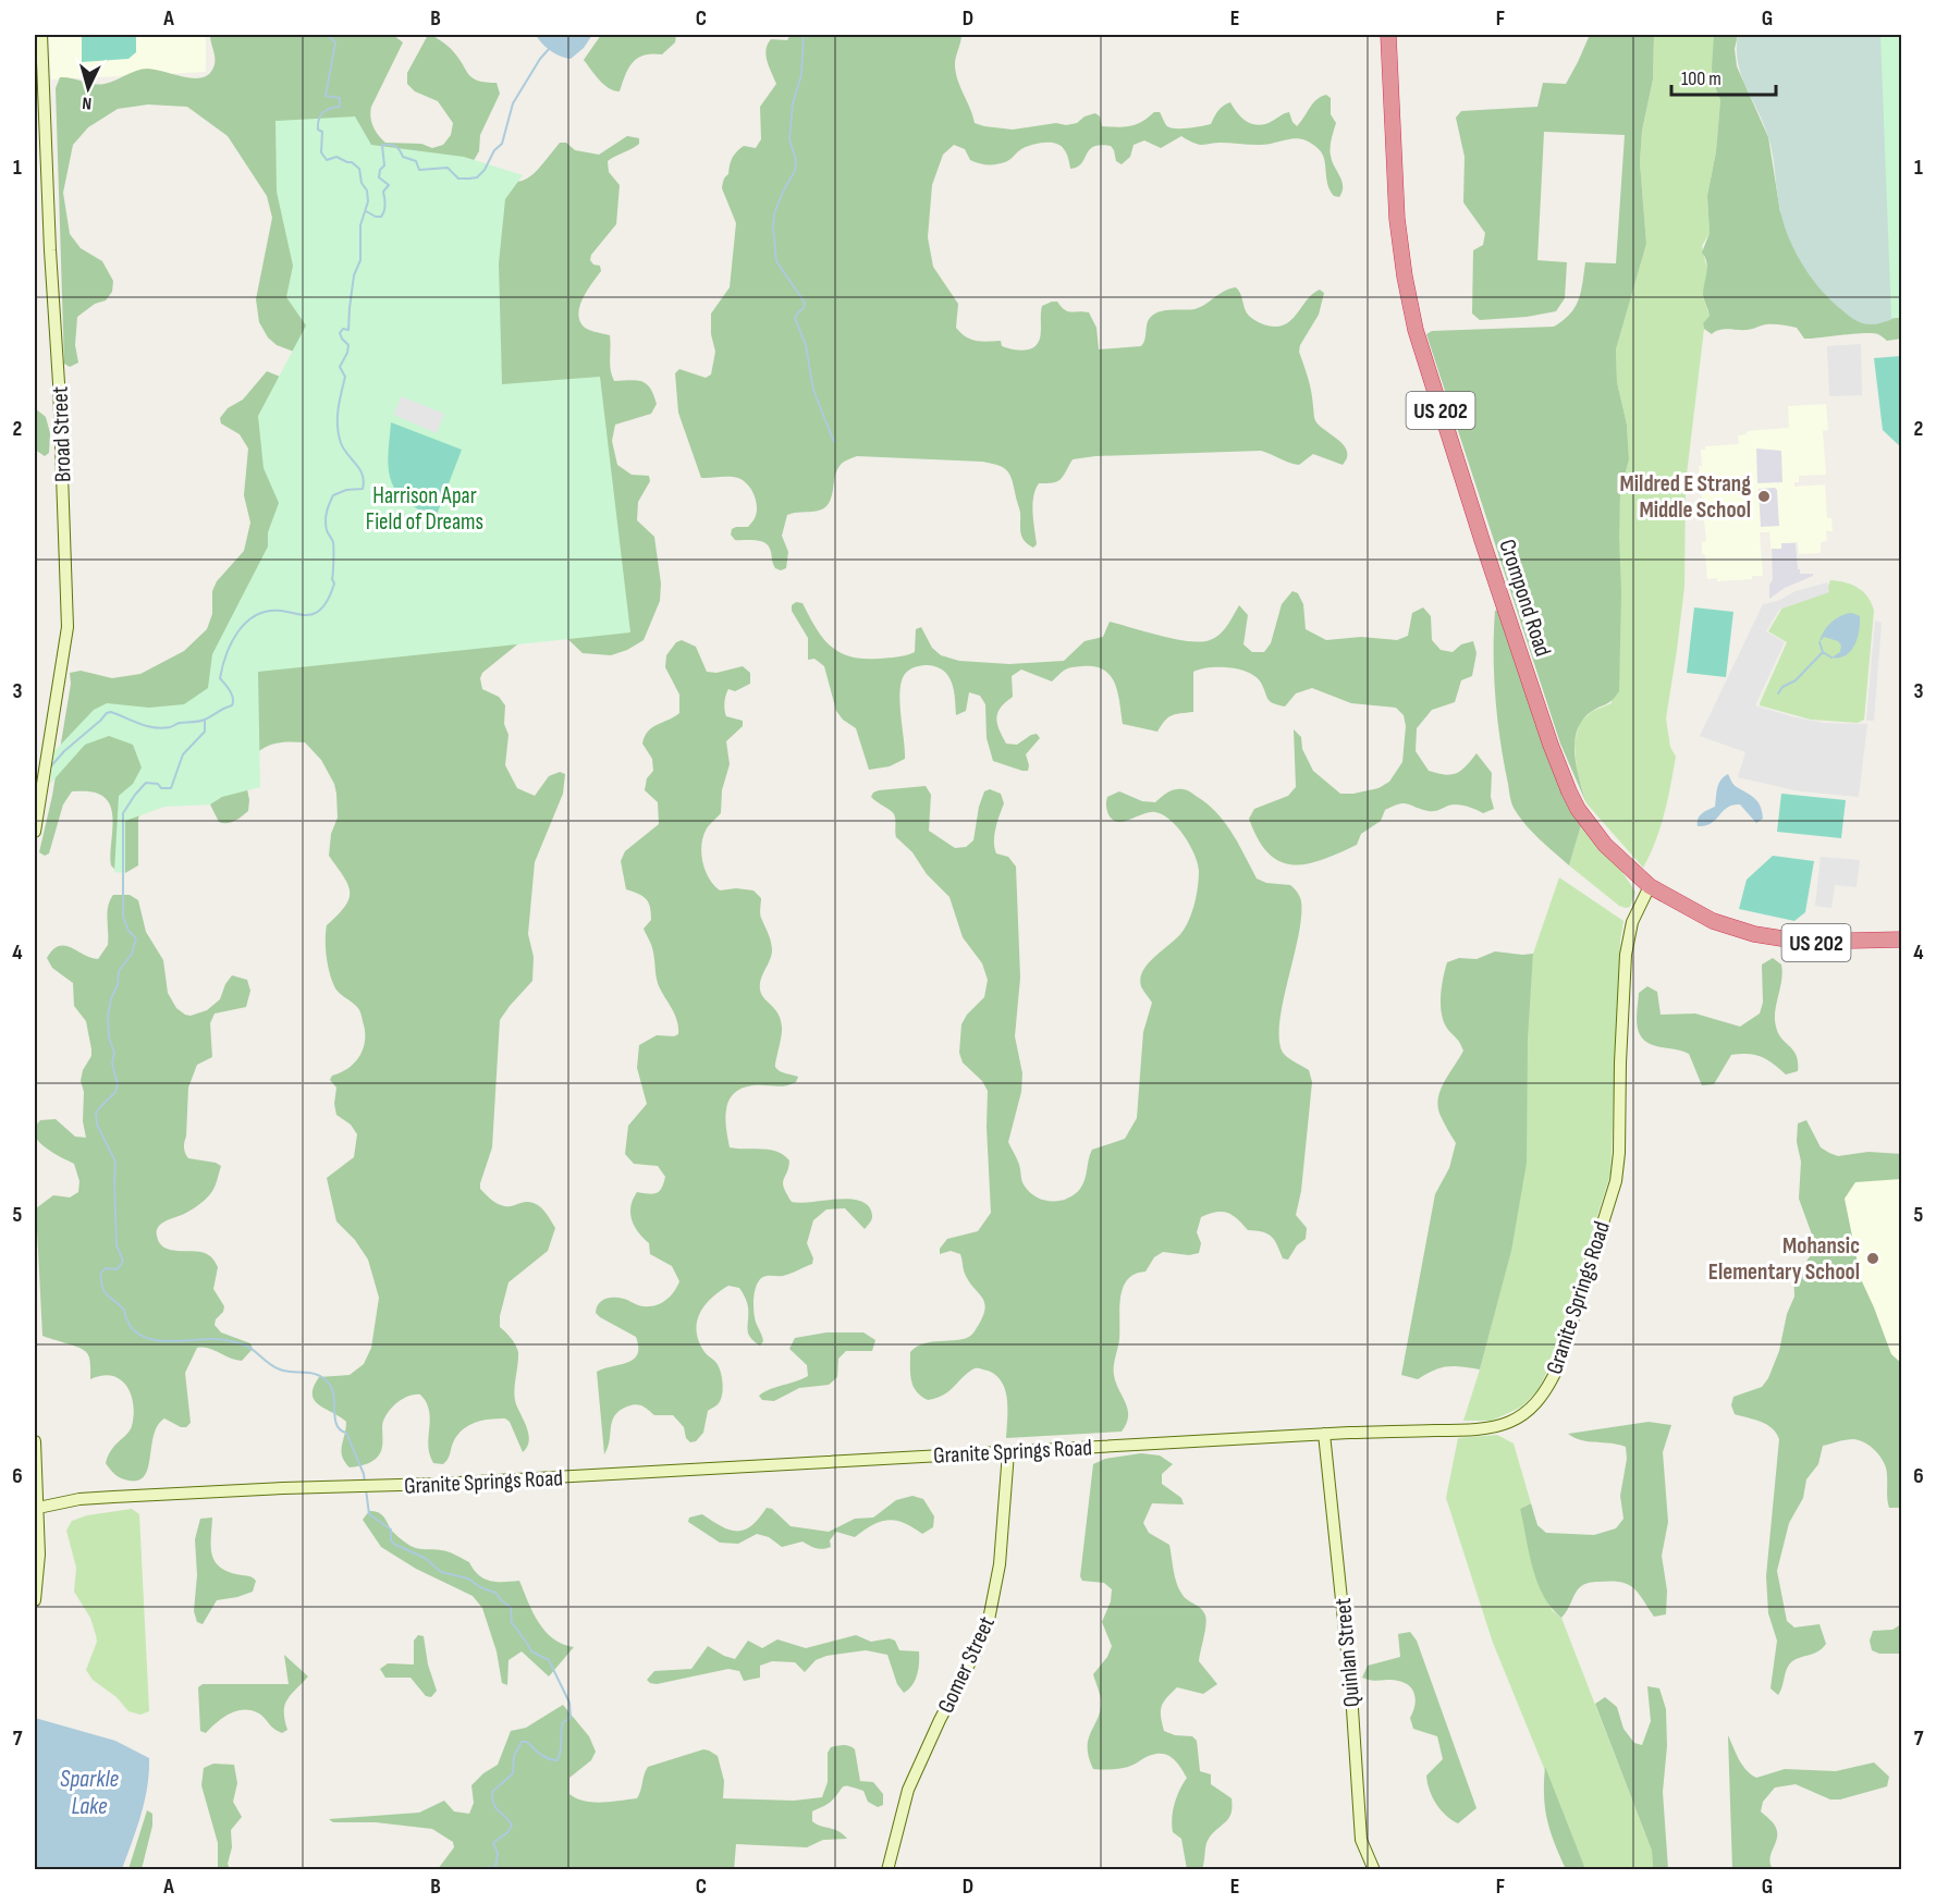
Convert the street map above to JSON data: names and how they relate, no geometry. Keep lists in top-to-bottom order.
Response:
{
  "streets": {
    "highway": ["US 202", "Crompond Road"],
    "street": [
      "Broad Street",
      "Granite Springs Road",
      "Quinlan Street",
      "Gomer Street"
    ]
  },
  "crossings": [
    ["Crompond Road", "Granite Springs Road"],
    ["Granite Springs Road", "Quinlan Street"],
    ["Granite Springs Road", "Gomer Street"]
  ],
  "water": ["Sparkle Lake"],
  "parks": ["Harrison Apar Field of Dreams"],
  "places": ["Mildred E Strang Middle School", "Mohansic Elementary School"],
  "scale_bar": "100 m",
  "north": "bottom",
  "grid": {
    "columns": [
      "A",
      "B",
      "C",
      "D",
      "E",
      "F",
      "G"
    ],
    "rows": [
      "1",
      "2",
      "3",
      "4",
      "5",
      "6",
      "7"
    ]
  }
}
